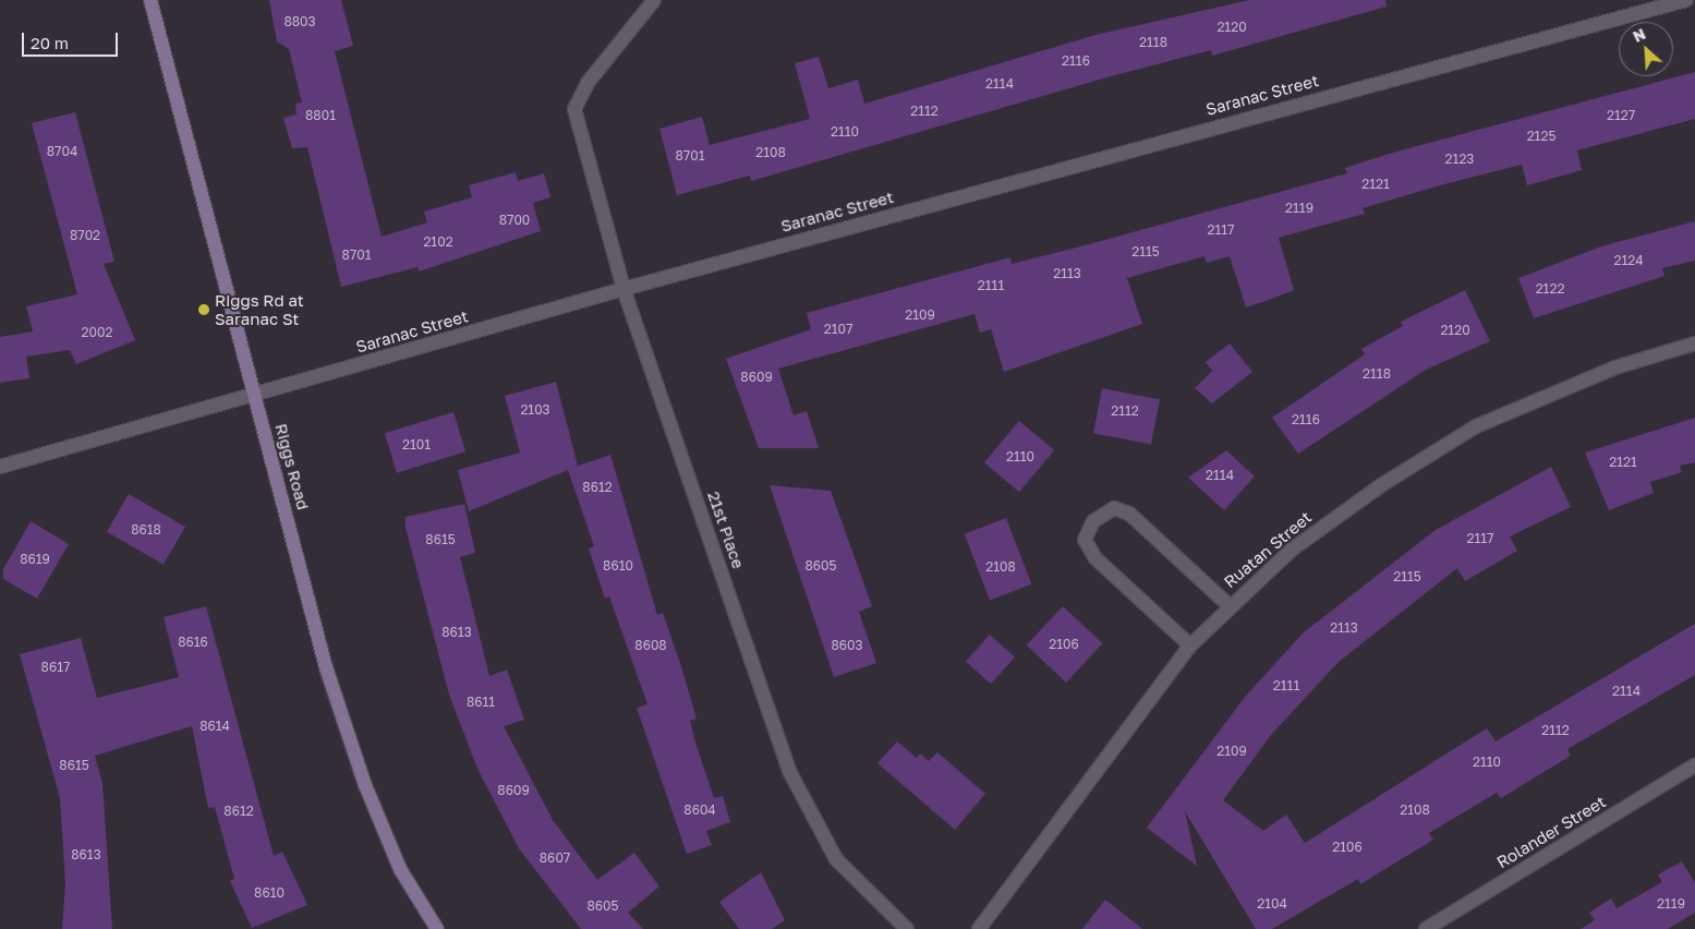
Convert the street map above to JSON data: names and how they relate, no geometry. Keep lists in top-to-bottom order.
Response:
{
  "streets": {
    "main road": ["Riggs Road"],
    "street": [
      "Saranac Street",
      "21st Place",
      "Ruatan Street",
      "Rolander Street"
    ]
  },
  "crossings": [
    ["Saranac Street", "Riggs Road"],
    ["Saranac Street", "21st Place"]
  ],
  "places": ["Riggs Rd at Saranac St"],
  "house_numbers": [
    "8803",
    "2120",
    "2118",
    "2116",
    "2114",
    "2112",
    "8801",
    "2127",
    "2110",
    "2125",
    "8704",
    "2108",
    "8701",
    "2123",
    "2121",
    "2119",
    "8700",
    "2117",
    "8702",
    "2102",
    "2115",
    "8701",
    "2124",
    "2113",
    "2111",
    "2122",
    "2109",
    "2107",
    "2120",
    "2002",
    "2118",
    "8609",
    "2103",
    "2112",
    "2116",
    "2101",
    "2110",
    "2121",
    "2114",
    "8612",
    "8618",
    "2117",
    "8615",
    "8619",
    "8610",
    "8605",
    "2108",
    "2115",
    "2113",
    "8613",
    "8616",
    "2106",
    "8608",
    "8603",
    "8617",
    "2111",
    "2114",
    "8611",
    "8614",
    "2112",
    "2109",
    "2110",
    "8615",
    "8609",
    "8604",
    "2108",
    "8612",
    "2106",
    "8613",
    "8607",
    "8610",
    "2104",
    "2119",
    "8605"
  ],
  "scale_bar": "20 m",
  "north": "top left"
}
